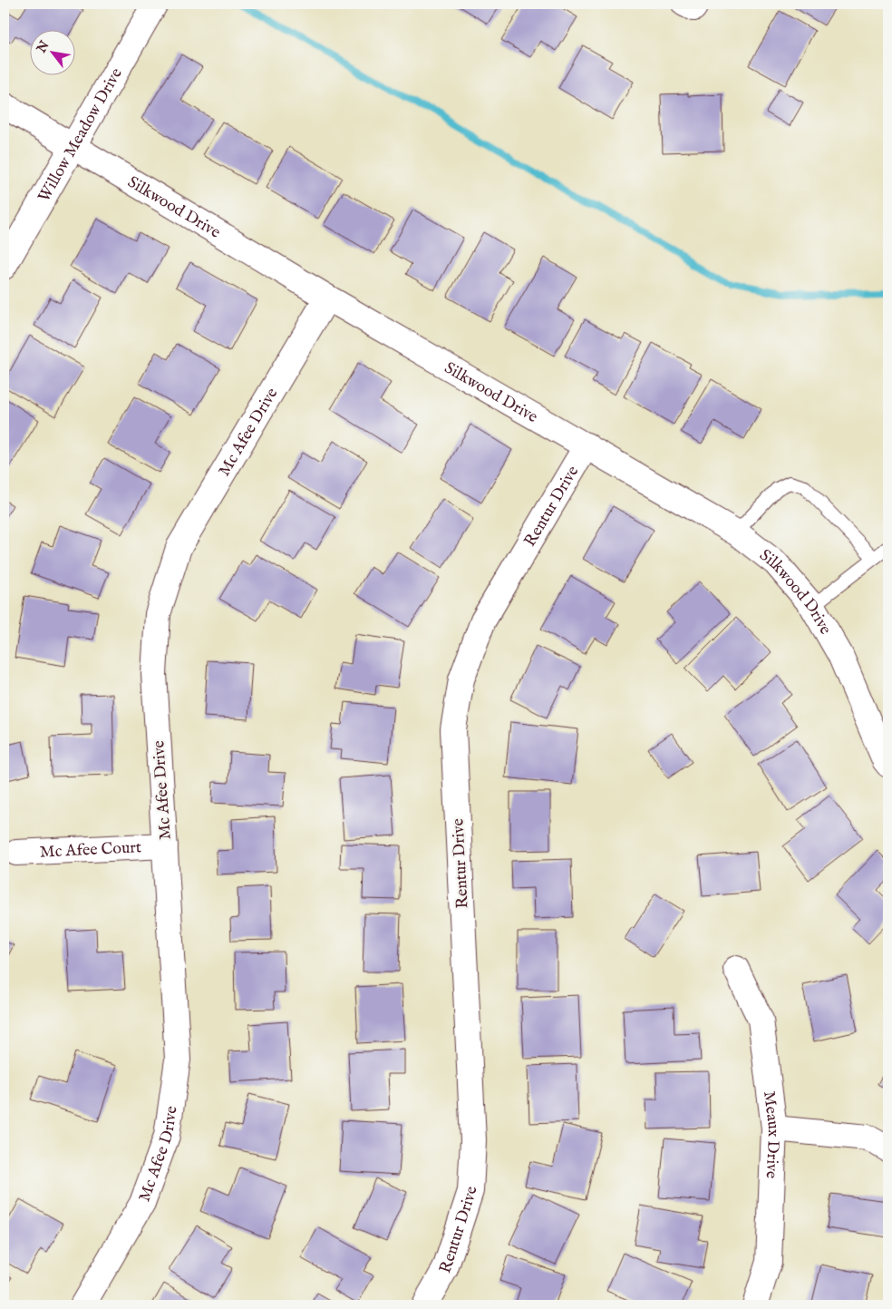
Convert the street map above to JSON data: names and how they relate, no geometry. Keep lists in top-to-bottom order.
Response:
{
  "streets": {
    "street": [
      "Willow Meadow Drive",
      "Silkwood Drive",
      "Mc Afee Drive",
      "Rentur Drive",
      "Mc Afee Court",
      "Meaux Drive"
    ]
  },
  "crossings": [
    ["Willow Meadow Drive", "Silkwood Drive"],
    ["Silkwood Drive", "Mc Afee Drive"],
    ["Silkwood Drive", "Rentur Drive"],
    ["Mc Afee Drive", "Mc Afee Court"]
  ],
  "north": "top left"
}
